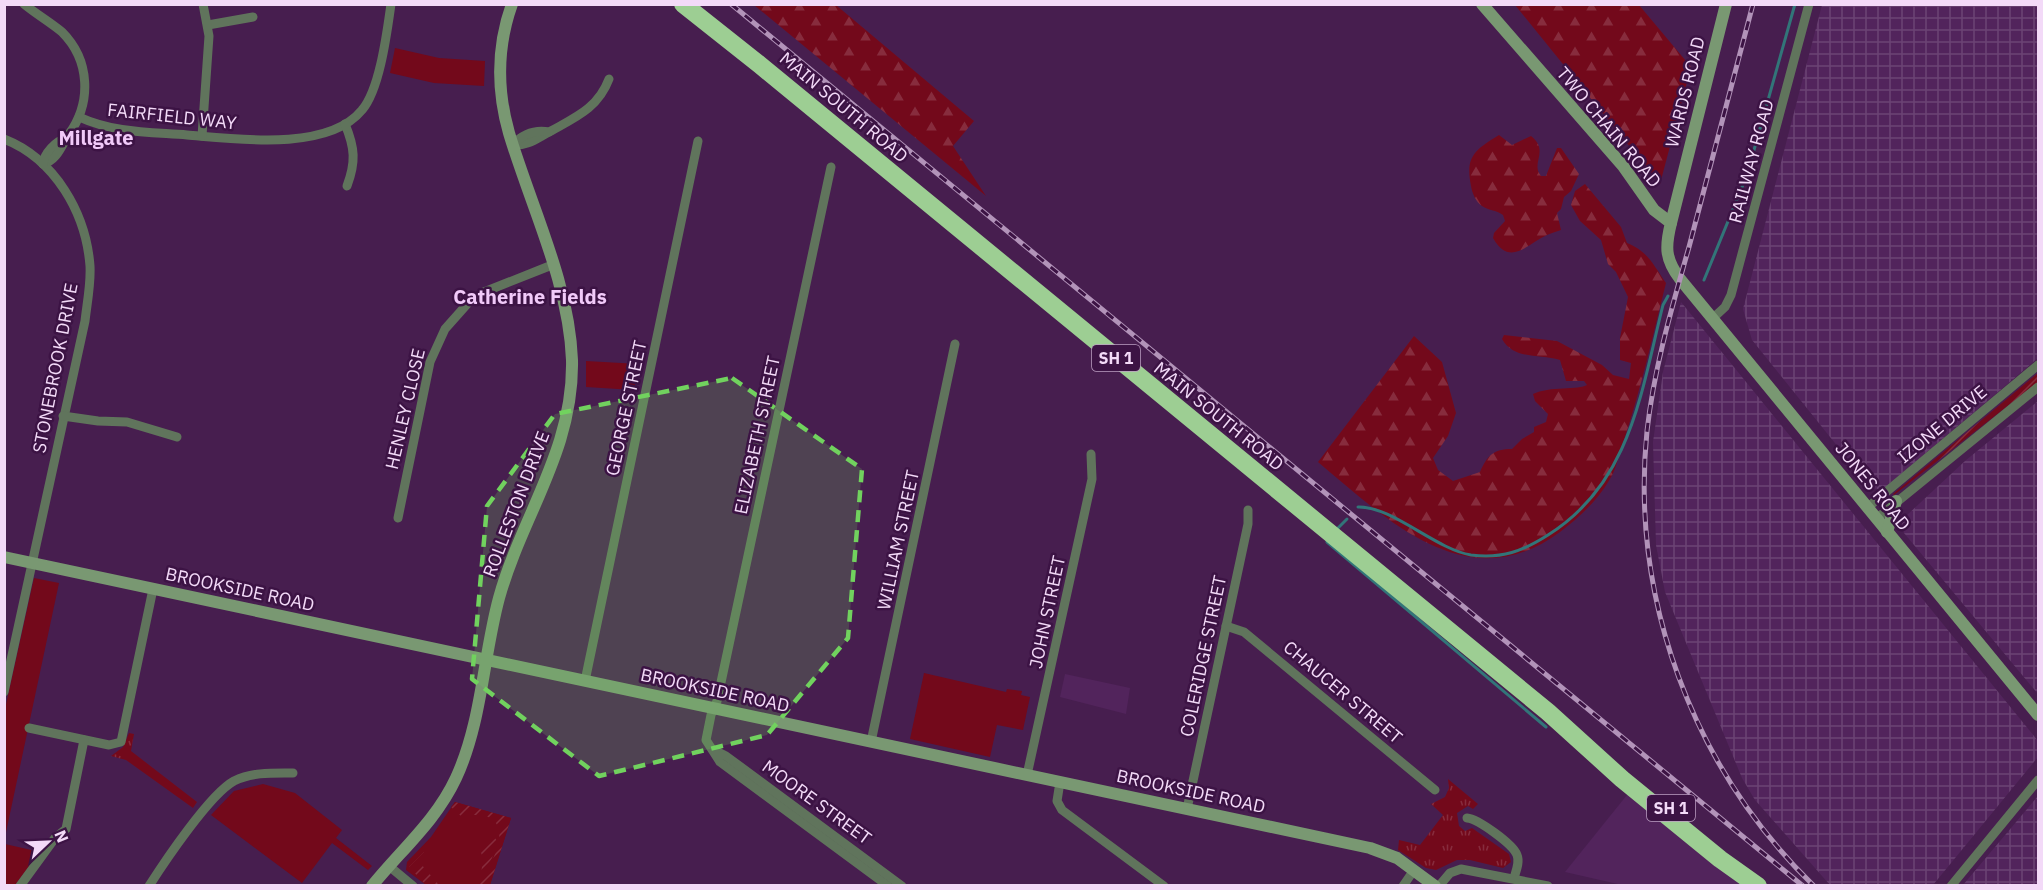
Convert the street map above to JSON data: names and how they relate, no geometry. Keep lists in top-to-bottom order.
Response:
{
  "streets": {
    "highway": ["MAIN SOUTH ROAD", "SH 1"],
    "street": [
      "WARDS ROAD",
      "FAIRFIELD WAY",
      "TWO CHAIN ROAD",
      "RAILWAY ROAD",
      "STONEBROOK DRIVE",
      "GEORGE STREET",
      "HENLEY CLOSE",
      "IZONE DRIVE",
      "ELIZABETH STREET",
      "JONES ROAD",
      "ROLLESTON DRIVE",
      "WILLIAM STREET",
      "BROOKSIDE ROAD",
      "JOHN STREET",
      "COLERIDGE STREET",
      "CHAUCER STREET",
      "MOORE STREET"
    ]
  },
  "crossings": [
    ["WARDS ROAD", "TWO CHAIN ROAD"],
    ["WARDS ROAD", "JONES ROAD"],
    ["FAIRFIELD WAY", "STONEBROOK DRIVE"],
    ["TWO CHAIN ROAD", "JONES ROAD"],
    ["RAILWAY ROAD", "JONES ROAD"],
    ["STONEBROOK DRIVE", "BROOKSIDE ROAD"],
    ["GEORGE STREET", "BROOKSIDE ROAD"],
    ["HENLEY CLOSE", "ROLLESTON DRIVE"],
    ["IZONE DRIVE", "JONES ROAD"],
    ["ELIZABETH STREET", "BROOKSIDE ROAD"],
    ["ROLLESTON DRIVE", "BROOKSIDE ROAD"],
    ["WILLIAM STREET", "BROOKSIDE ROAD"],
    ["BROOKSIDE ROAD", "JOHN STREET"],
    ["BROOKSIDE ROAD", "COLERIDGE STREET"],
    ["COLERIDGE STREET", "CHAUCER STREET"]
  ],
  "districts": ["Millgate", "Catherine Fields"],
  "north": "top right"
}
